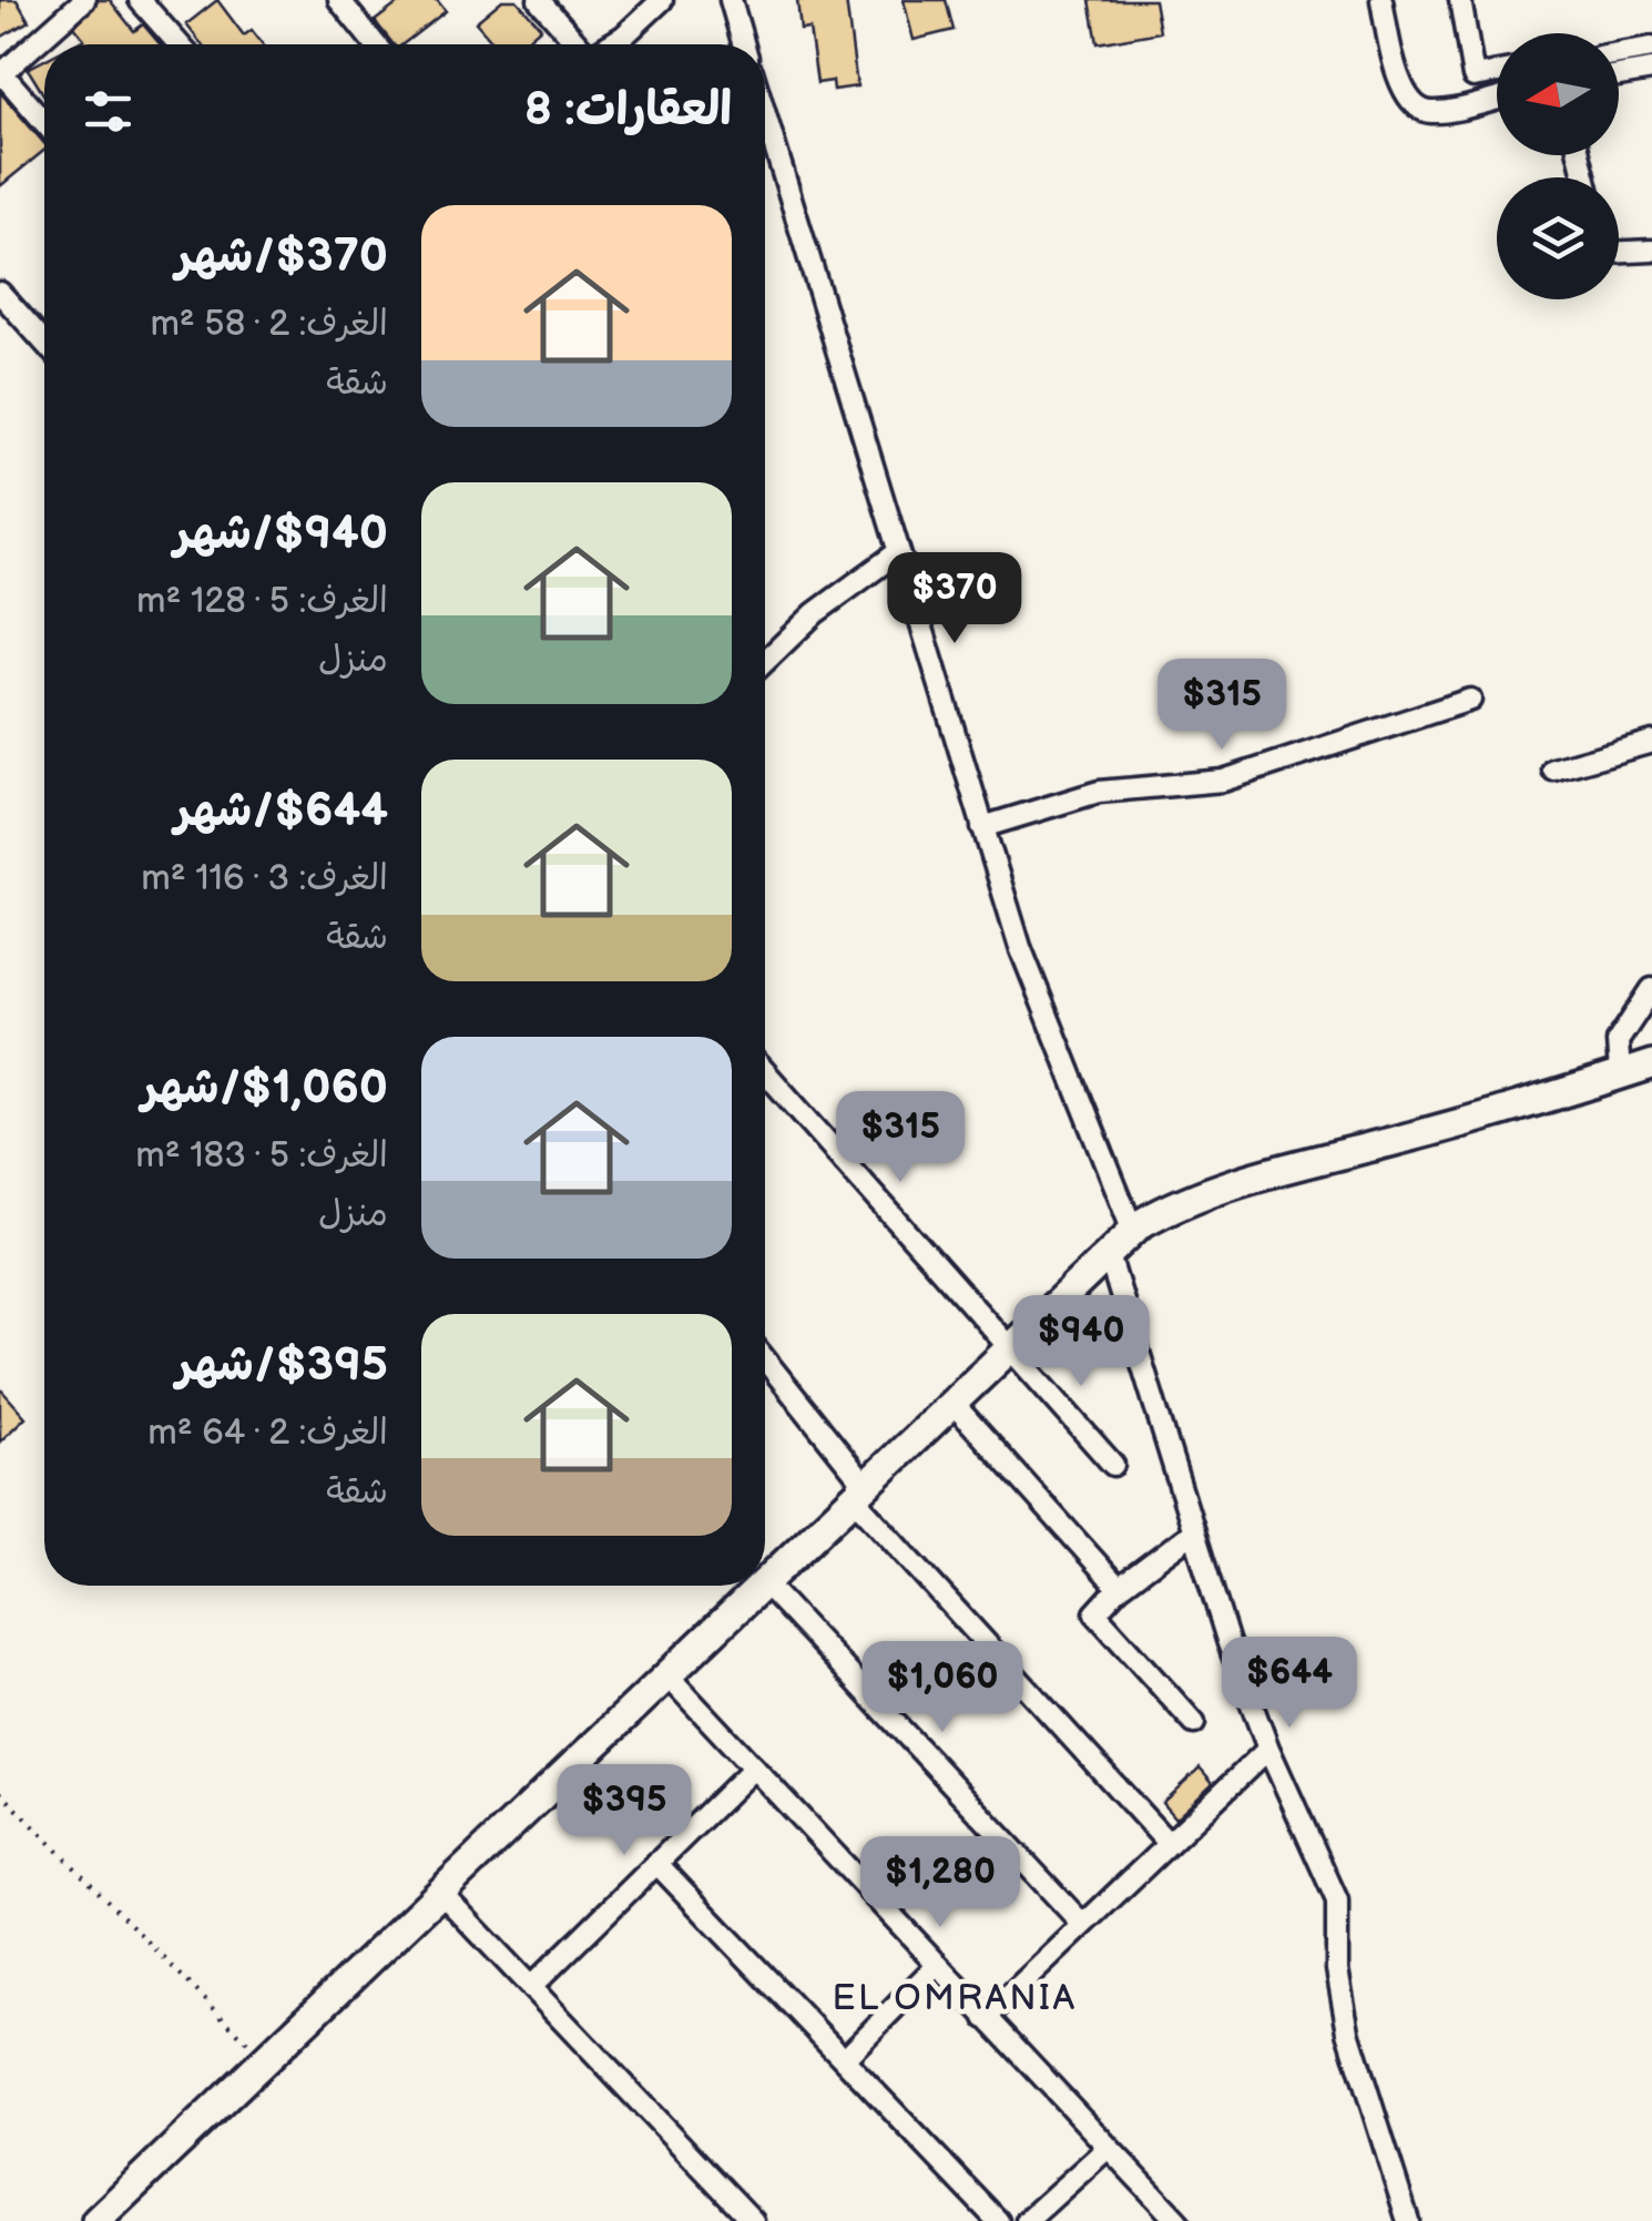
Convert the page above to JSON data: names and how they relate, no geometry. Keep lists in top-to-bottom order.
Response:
{
  "districts": ["EL OMRANIA"],
  "north": "left",
  "page": {
    "heading": "العقارات: 8",
    "list": [
      {
        "name": "$370/شهر",
        "note": "الغرف: 2 · 58 m² · شقة"
      },
      {
        "name": "$940/شهر",
        "note": "الغرف: 5 · 128 m² · منزل"
      },
      {
        "name": "$644/شهر",
        "note": "الغرف: 3 · 116 m² · شقة"
      },
      {
        "name": "$1,060/شهر",
        "note": "الغرف: 5 · 183 m² · منزل"
      },
      {
        "name": "$395/شهر",
        "note": "الغرف: 2 · 64 m² · شقة"
      }
    ],
    "price": [
      "$370",
      "$315",
      "$315",
      "$940",
      "$644",
      "$1,060",
      "$395",
      "$1,280"
    ]
  }
}
